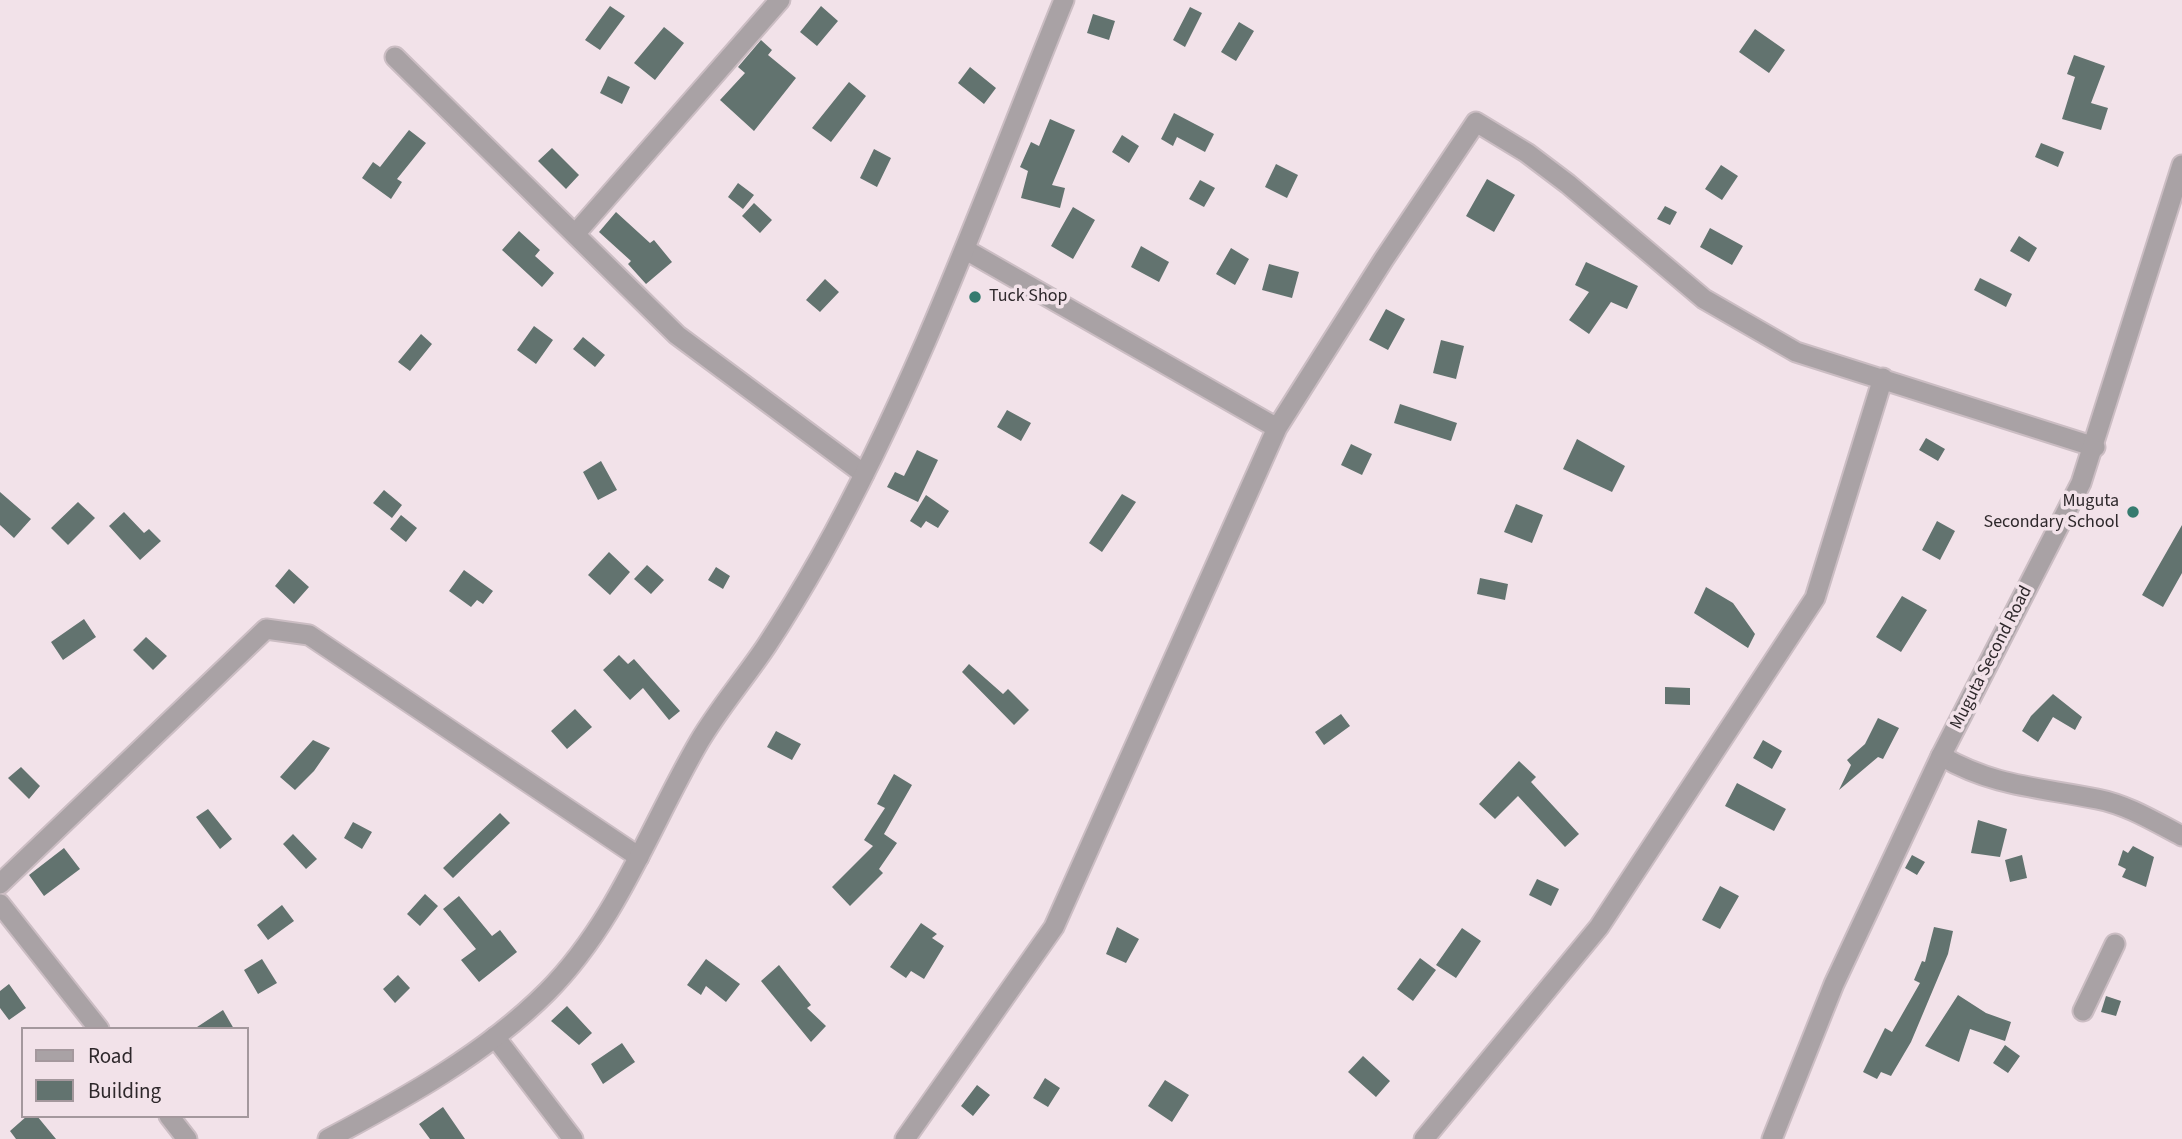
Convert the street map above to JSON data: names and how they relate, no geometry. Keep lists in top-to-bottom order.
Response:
{
  "streets": {
    "street": ["Muguta Second Road"]
  },
  "places": ["Tuck Shop", "Muguta Secondary School"],
  "legend": ["Road", "Building"]
}
